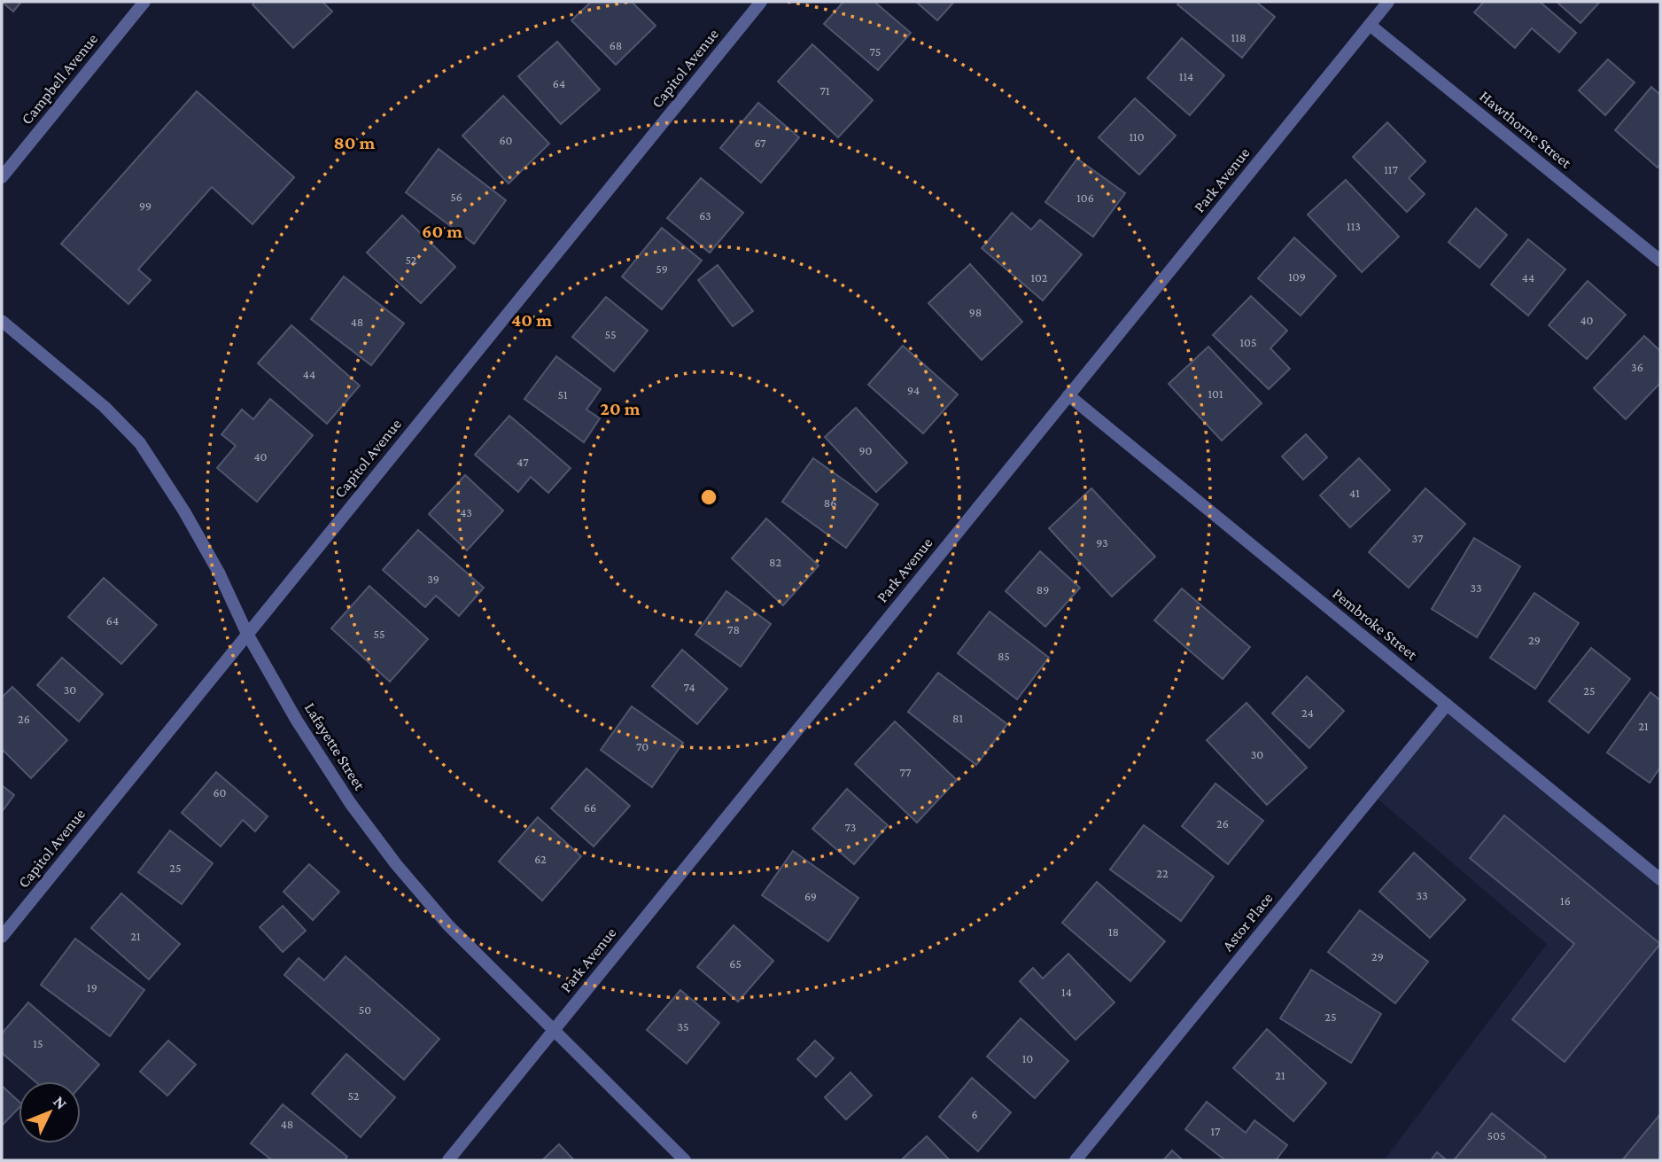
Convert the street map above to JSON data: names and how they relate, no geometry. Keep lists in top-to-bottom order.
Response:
{
  "streets": {
    "street": [
      "Capitol Avenue",
      "Campbell Avenue",
      "Hawthorne Street",
      "Park Avenue",
      "Pembroke Street",
      "Lafayette Street",
      "Astor Place"
    ]
  },
  "crossings": [
    ["Capitol Avenue", "Lafayette Street"],
    ["Hawthorne Street", "Park Avenue"],
    ["Park Avenue", "Pembroke Street"],
    ["Park Avenue", "Lafayette Street"],
    ["Pembroke Street", "Astor Place"]
  ],
  "house_numbers": [
    "118",
    "68",
    "75",
    "114",
    "64",
    "71",
    "110",
    "60",
    "67",
    "117",
    "56",
    "106",
    "99",
    "63",
    "113",
    "52",
    "59",
    "109",
    "102",
    "44",
    "98",
    "40",
    "48",
    "55",
    "105",
    "36",
    "44",
    "94",
    "101",
    "51",
    "90",
    "40",
    "47",
    "41",
    "86",
    "43",
    "37",
    "93",
    "82",
    "39",
    "33",
    "89",
    "64",
    "78",
    "55",
    "29",
    "85",
    "74",
    "30",
    "25",
    "24",
    "81",
    "26",
    "21",
    "70",
    "30",
    "77",
    "60",
    "66",
    "26",
    "73",
    "62",
    "25",
    "22",
    "33",
    "69",
    "16",
    "18",
    "21",
    "29",
    "65",
    "19",
    "14",
    "50",
    "25",
    "35",
    "15",
    "10",
    "21",
    "52",
    "6",
    "48",
    "17",
    "505"
  ],
  "north": "top right",
  "rings": [
    "80 m",
    "60 m",
    "40 m",
    "20 m"
  ]
}
